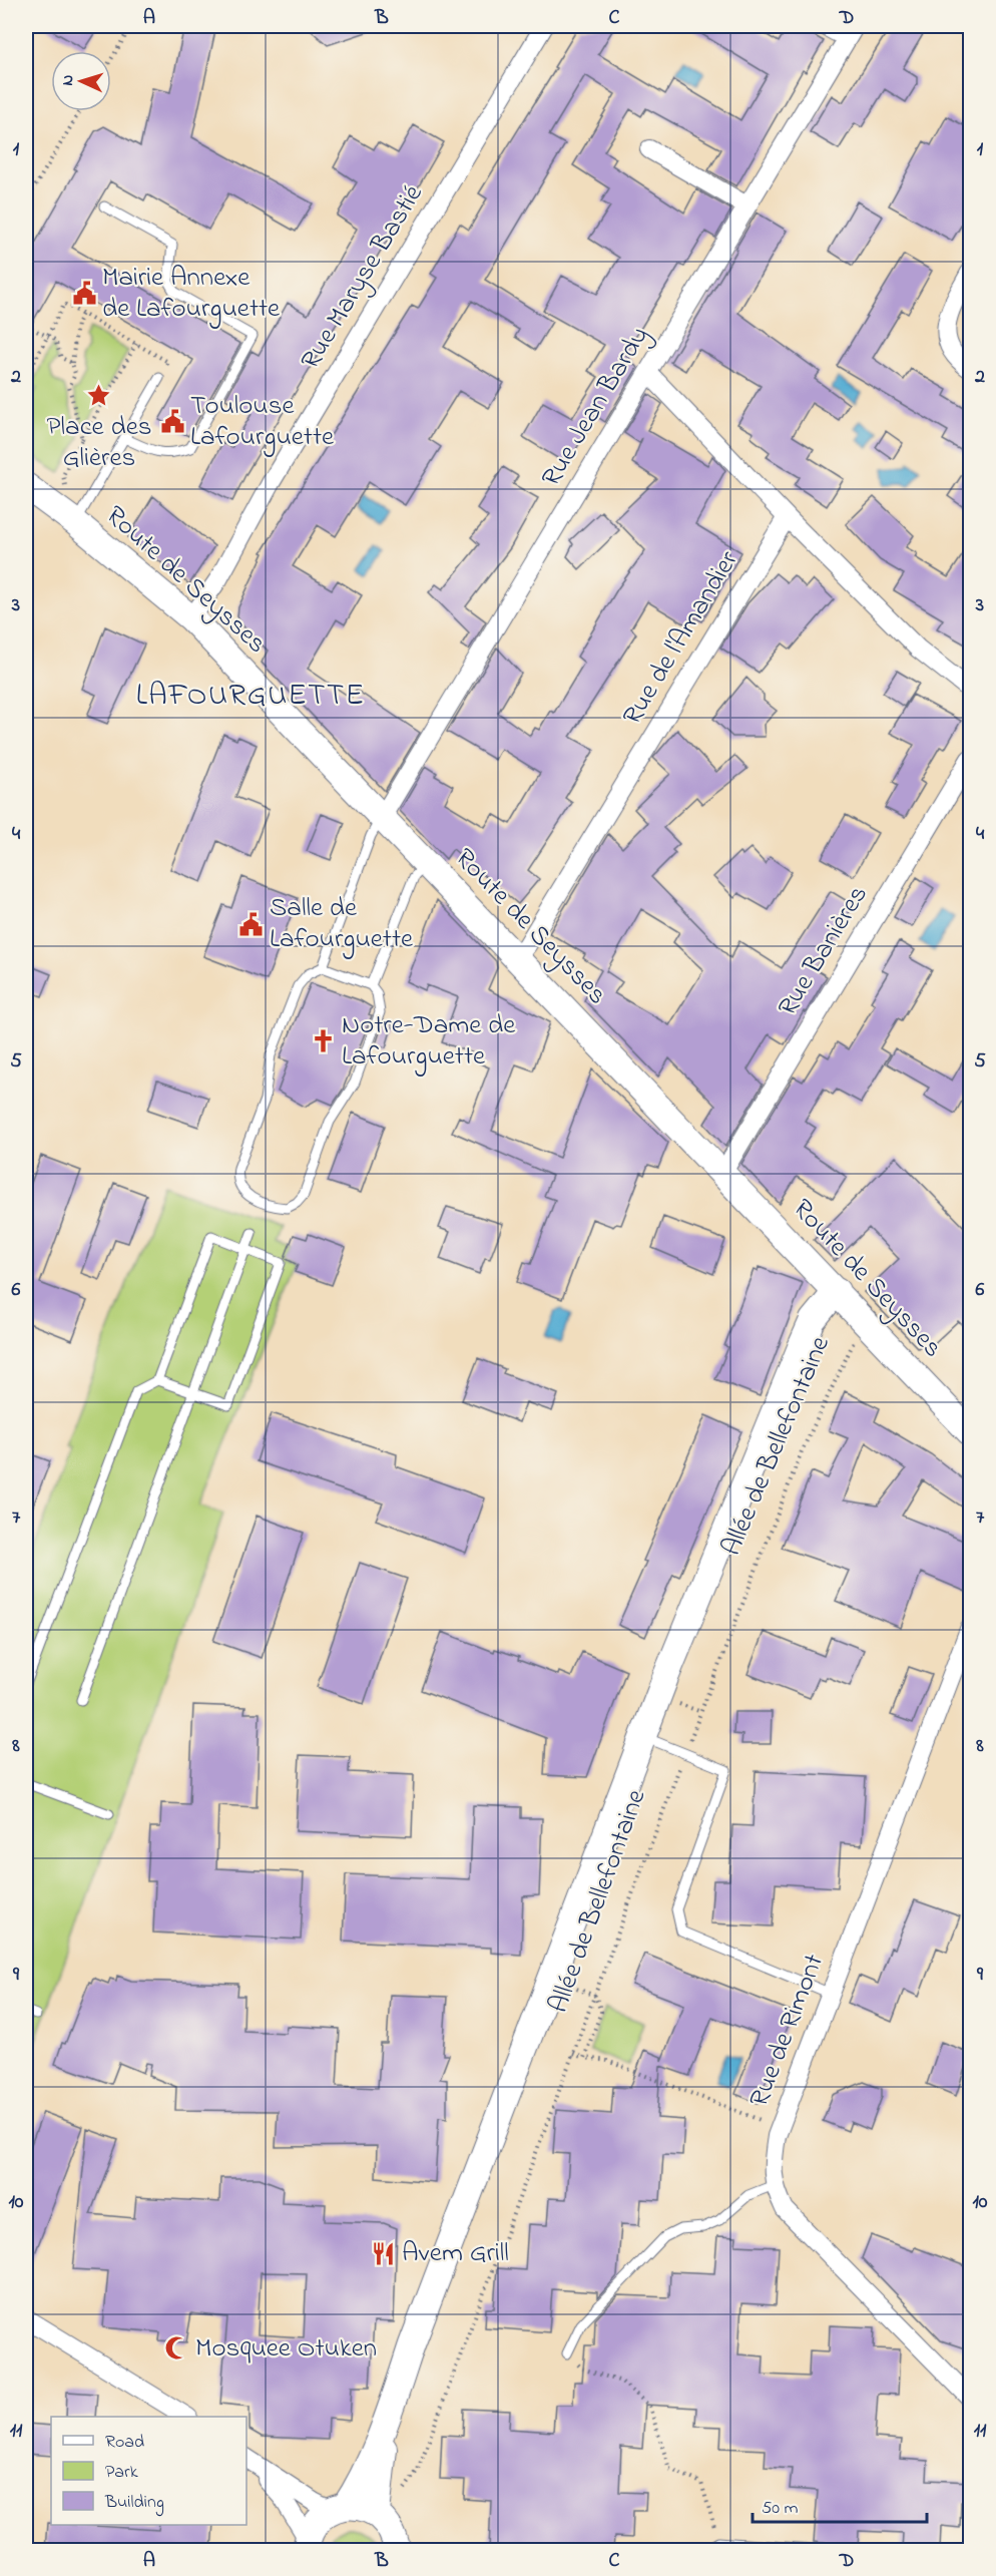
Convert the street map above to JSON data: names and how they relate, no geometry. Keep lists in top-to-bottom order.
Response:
{
  "streets": {
    "street": [
      "Rue Maryse Bastié",
      "Rue Jean Bardy",
      "Route de Seysses",
      "Rue de l'Amandier",
      "Rue Banières",
      "Allée de Bellefontaine",
      "Rue de Rimont"
    ]
  },
  "crossings": [
    ["Rue Maryse Bastié", "Route de Seysses"],
    ["Rue Jean Bardy", "Route de Seysses"],
    ["Route de Seysses", "Rue de l'Amandier"],
    ["Route de Seysses", "Rue Banières"],
    ["Route de Seysses", "Allée de Bellefontaine"]
  ],
  "districts": ["LAFOURGUETTE"],
  "places": {
    "public building": ["Mairie Annexe de Lafourguette", "Toulouse Lafourguette", "Salle de Lafourguette"],
    "place": ["Place des Glières"],
    "church": ["Notre-Dame de Lafourguette"],
    "restaurant": ["Avem Grill"],
    "mosque": ["Mosquee Otuken"]
  },
  "legend": ["Road", "Park", "Building"],
  "scale_bar": "50 m",
  "north": "left",
  "grid": {
    "columns": [
      "A",
      "B",
      "C",
      "D"
    ],
    "rows": [
      "1",
      "2",
      "3",
      "4",
      "5",
      "6",
      "7",
      "8",
      "9",
      "10",
      "11"
    ]
  }
}
